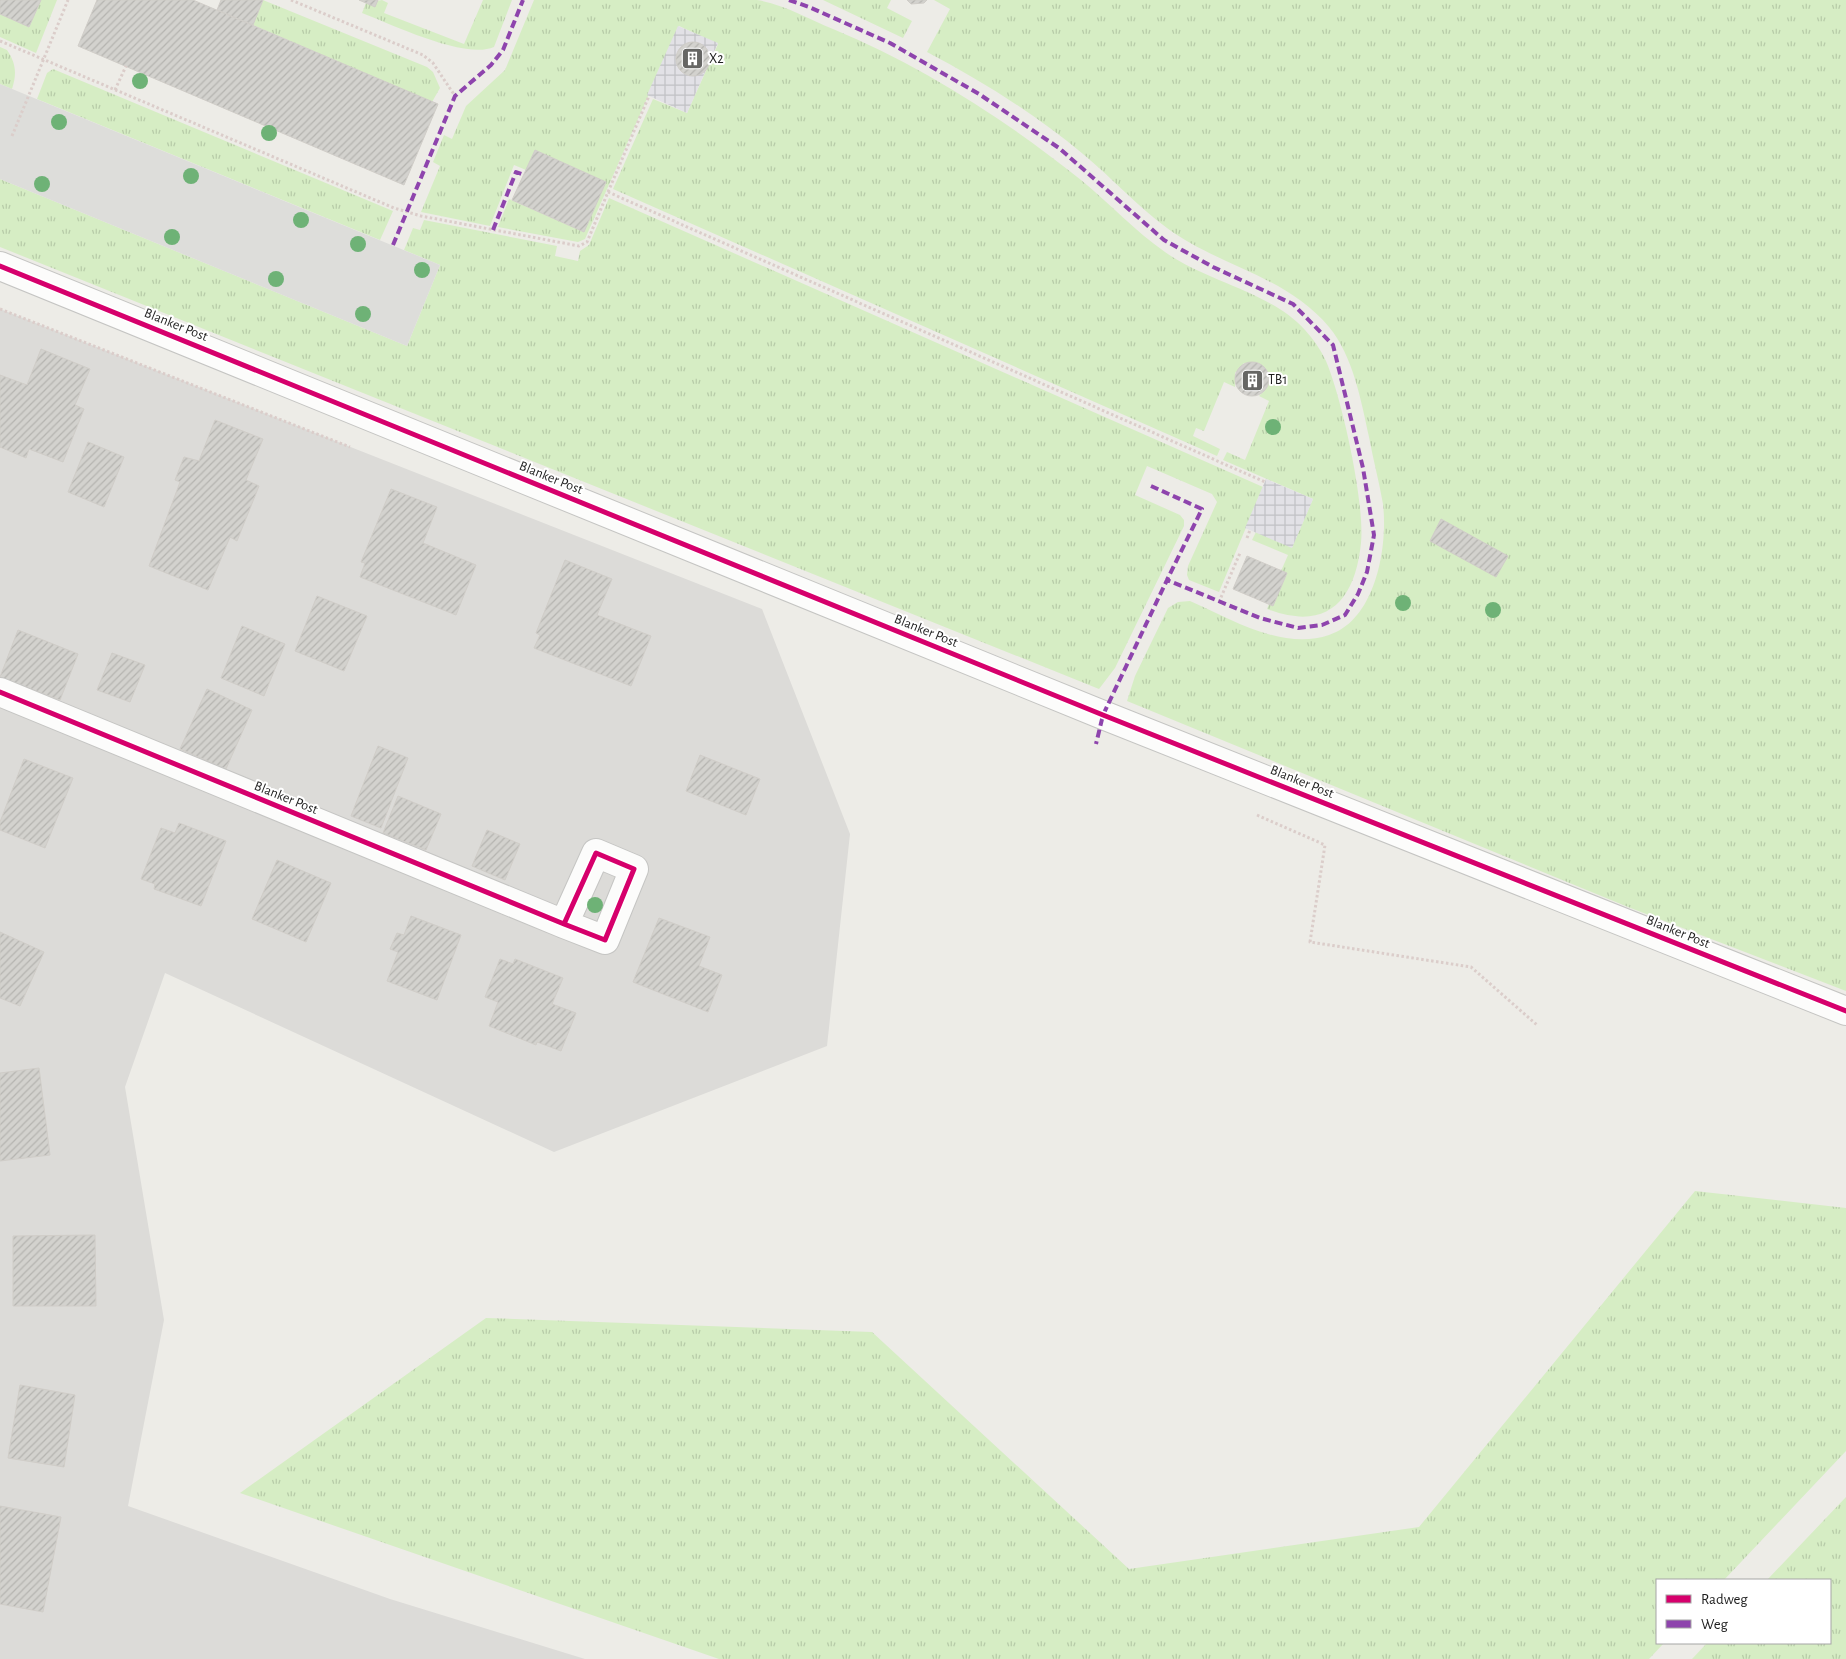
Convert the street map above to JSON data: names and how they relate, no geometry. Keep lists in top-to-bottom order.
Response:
{
  "streets": {
    "street": ["Blanker Post"]
  },
  "places": {
    "building": ["X2", "TB1"]
  },
  "legend": ["Radweg", "Weg"]
}
